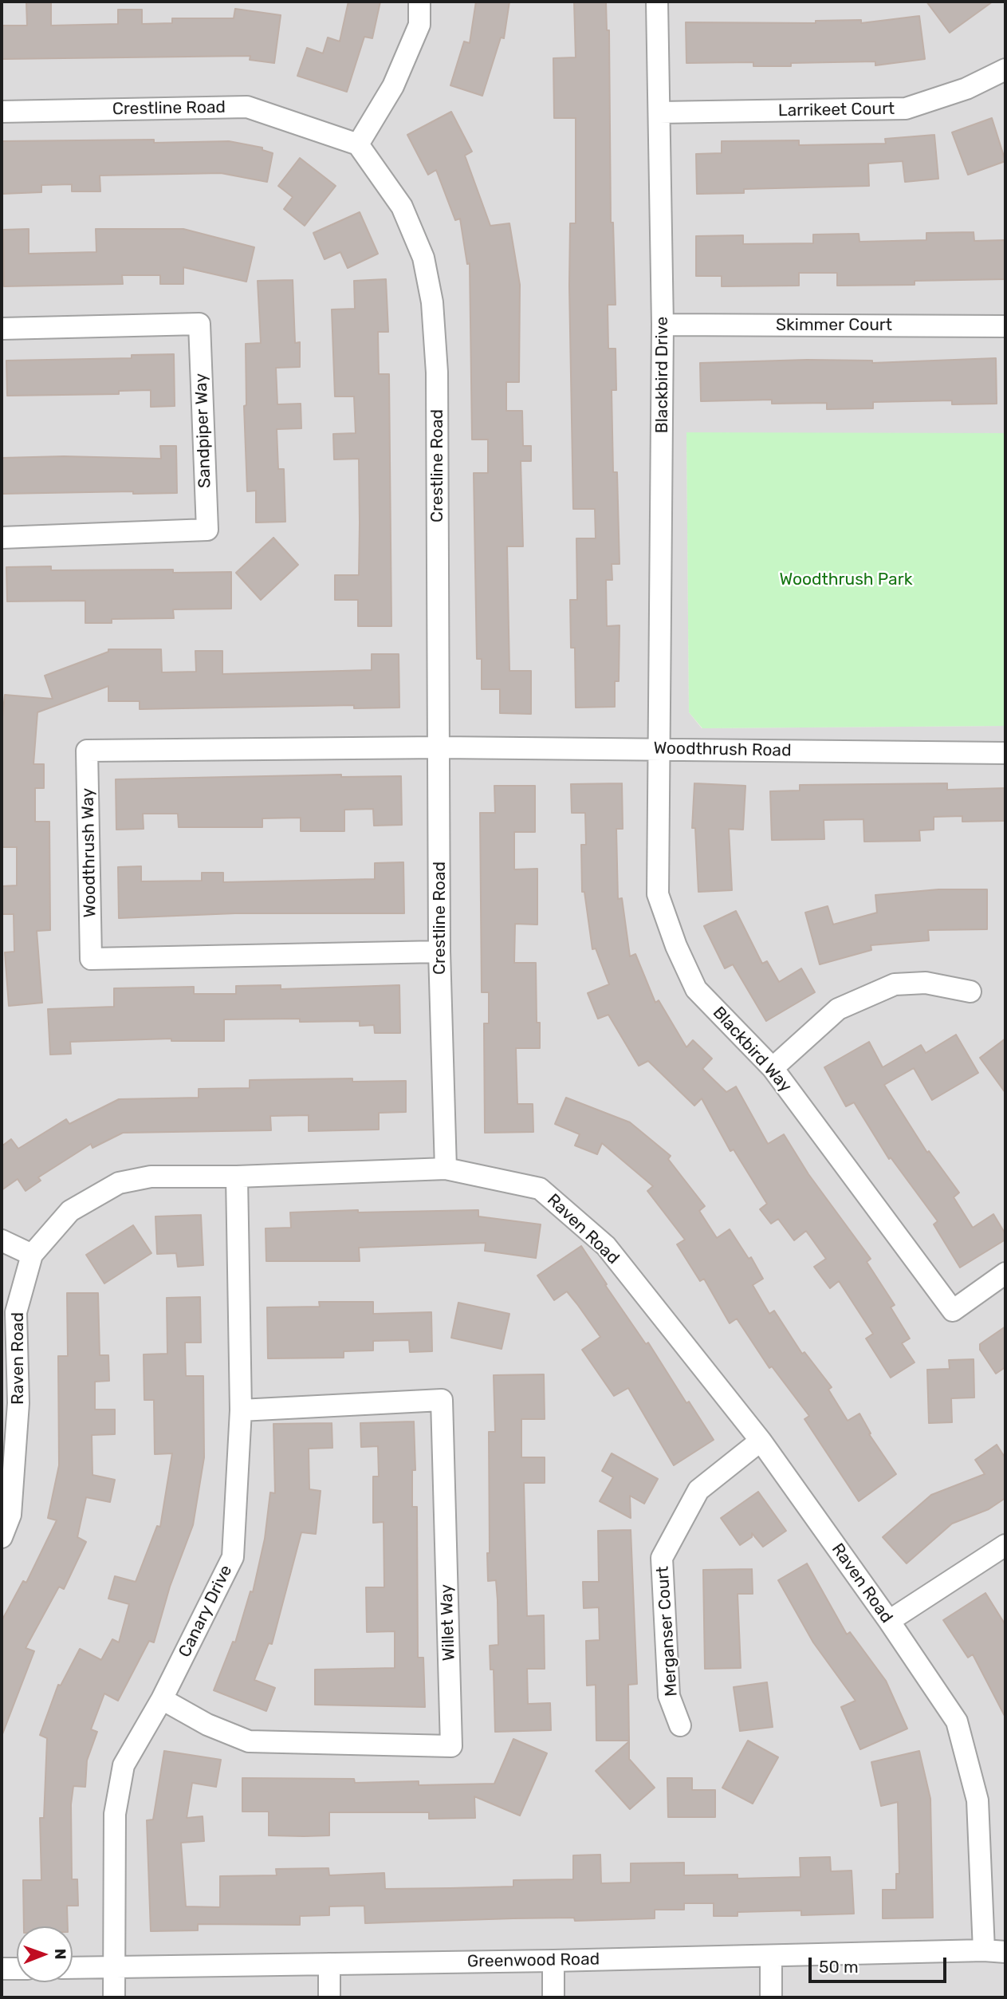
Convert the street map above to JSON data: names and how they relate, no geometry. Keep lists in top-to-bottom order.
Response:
{
  "streets": {
    "street": [
      "Crestline Road",
      "Larrikeet Court",
      "Skimmer Court",
      "Blackbird Drive",
      "Sandpiper Way",
      "Woodthrush Road",
      "Woodthrush Way",
      "Blackbird Way",
      "Raven Road",
      "Canary Drive",
      "Willet Way",
      "Merganser Court",
      "Greenwood Road"
    ]
  },
  "crossings": [
    ["Crestline Road", "Woodthrush Road"],
    ["Crestline Road", "Woodthrush Way"],
    ["Crestline Road", "Raven Road"],
    ["Larrikeet Court", "Blackbird Drive"],
    ["Skimmer Court", "Blackbird Drive"],
    ["Blackbird Drive", "Woodthrush Road"],
    ["Blackbird Drive", "Blackbird Way"],
    ["Woodthrush Road", "Woodthrush Way"],
    ["Woodthrush Road", "Blackbird Way"],
    ["Raven Road", "Canary Drive"],
    ["Raven Road", "Merganser Court"],
    ["Raven Road", "Greenwood Road"],
    ["Canary Drive", "Willet Way"],
    ["Canary Drive", "Greenwood Road"]
  ],
  "parks": ["Woodthrush Park"],
  "scale_bar": "50 m",
  "north": "right"
}
